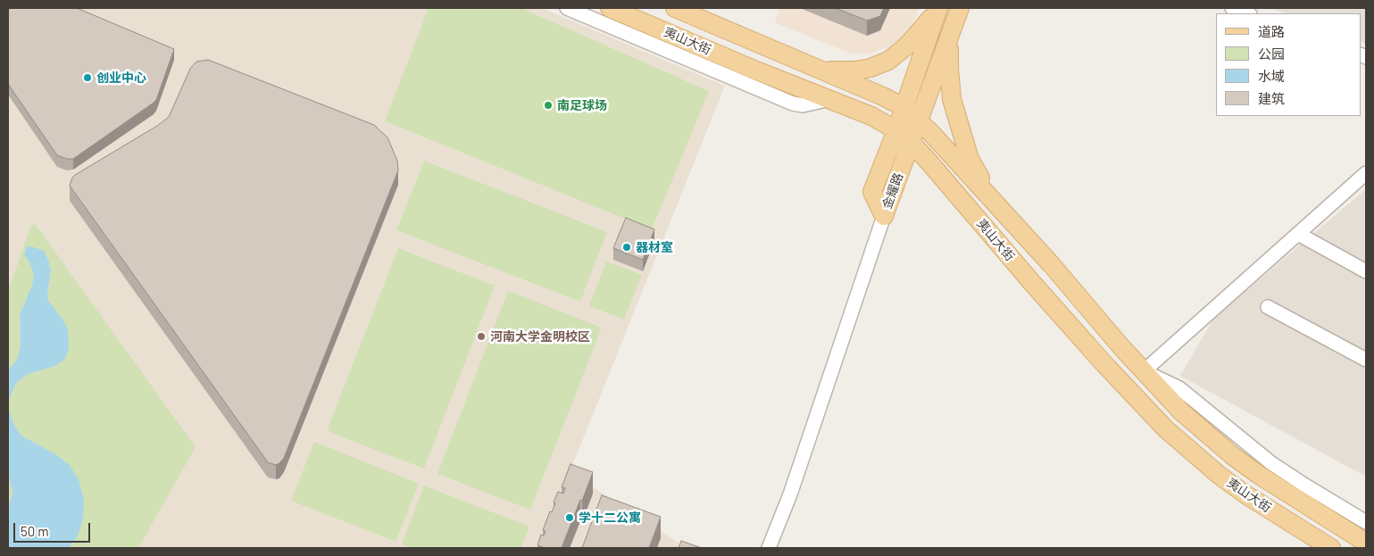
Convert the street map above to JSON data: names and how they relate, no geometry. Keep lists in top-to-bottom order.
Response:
{
  "streets": {
    "main road": ["夷山大街", "金耀路"]
  },
  "crossings": [
    ["夷山大街", "金耀路"]
  ],
  "places": [
    "创业中心",
    "南足球场",
    "器材室",
    "河南大学金明校区",
    "学十二公寓"
  ],
  "legend": [
    "道路",
    "公园",
    "水域",
    "建筑"
  ],
  "scale_bar": "50 m"
}
